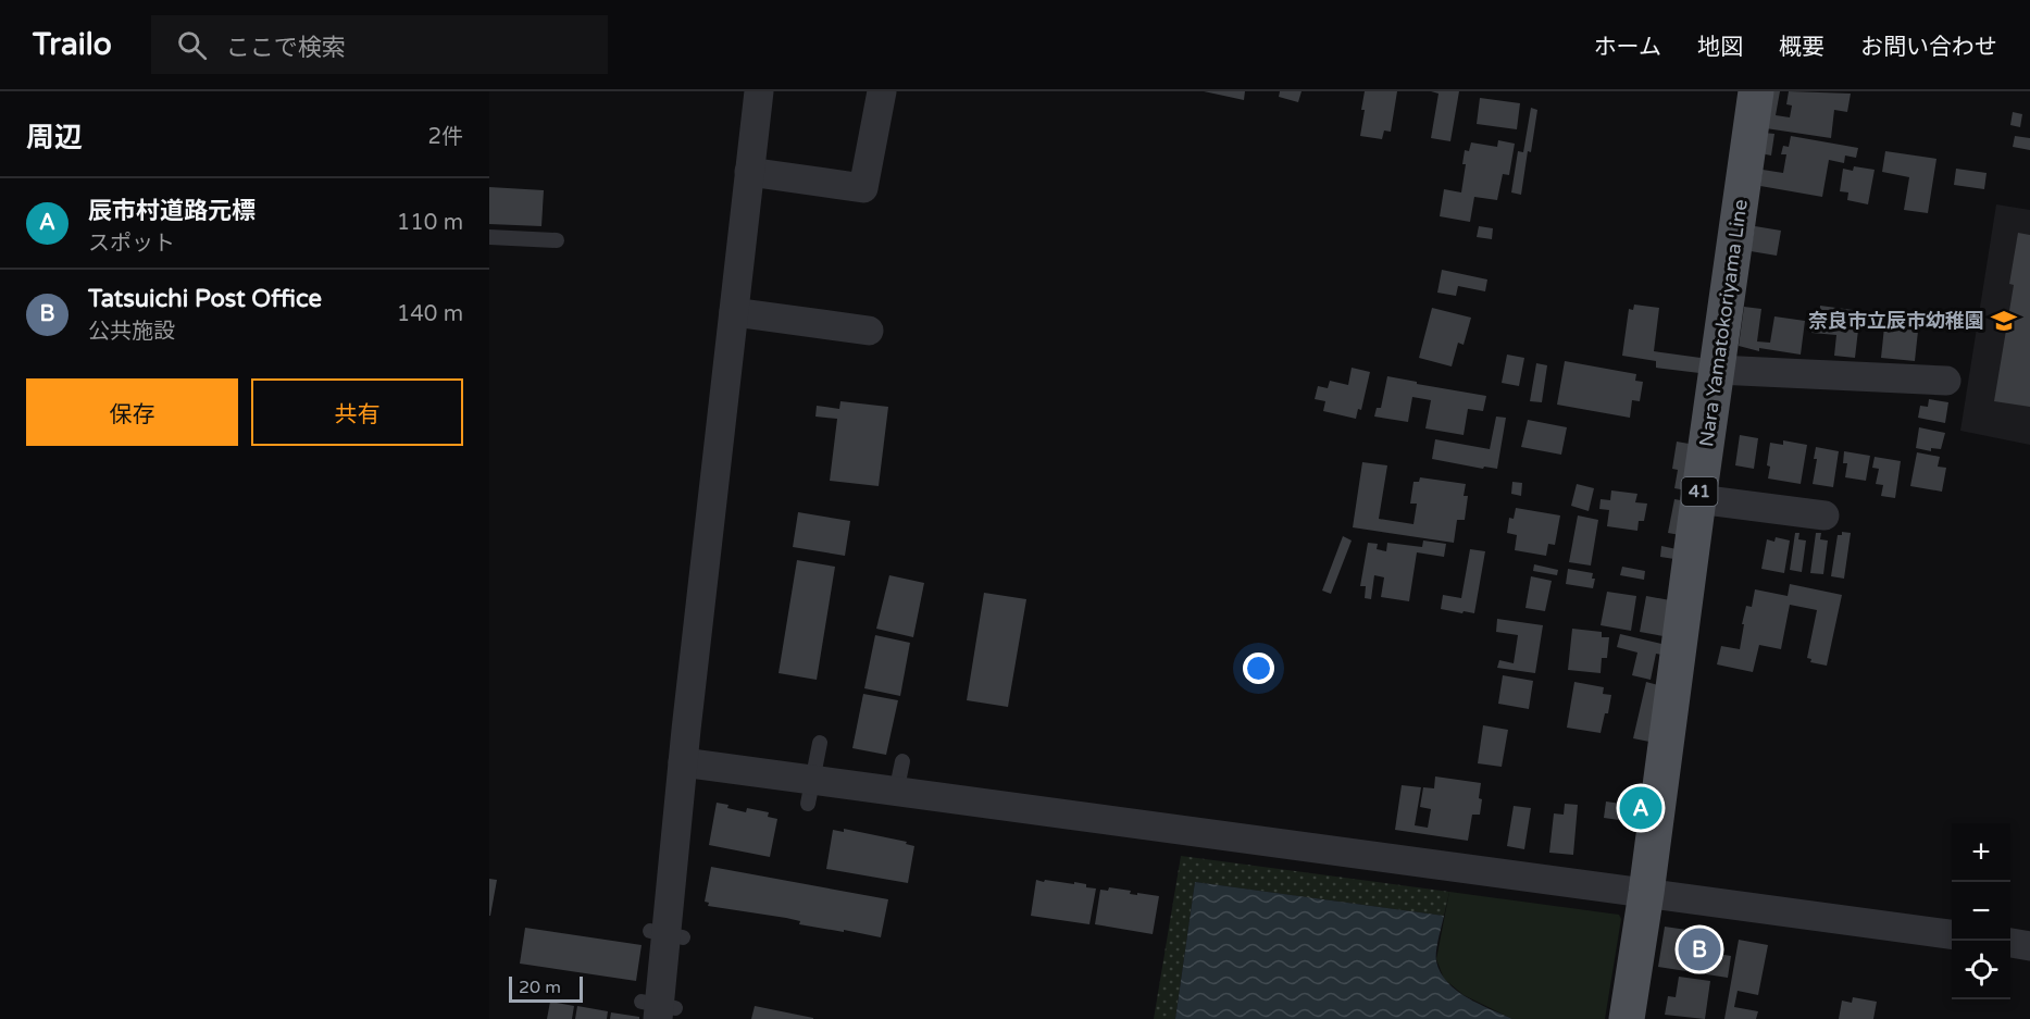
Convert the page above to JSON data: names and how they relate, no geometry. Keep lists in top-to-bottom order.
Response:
{
  "streets": {
    "main road": ["Nara Yamatokoriyama Line", "41"]
  },
  "places": {
    "school or university": ["奈良市立辰市幼稚園"]
  },
  "scale_bar": "20 m",
  "page": {
    "header": "Trailo",
    "search": "ここで検索",
    "nav": [
      "ホーム",
      "地図",
      "概要",
      "お問い合わせ"
    ],
    "heading": ["周辺", "2件"],
    "list": [
      {
        "mark": "A",
        "name": "辰市村道路元標",
        "note": "スポット",
        "value": "110 m"
      },
      {
        "mark": "B",
        "name": "Tatsuichi Post Office",
        "note": "公共施設",
        "value": "140 m"
      }
    ],
    "buttons": ["保存", "共有"],
    "pins": ["A", "B"],
    "map_buttons": ["+", "−"],
    "scale": "20 m"
  }
}
